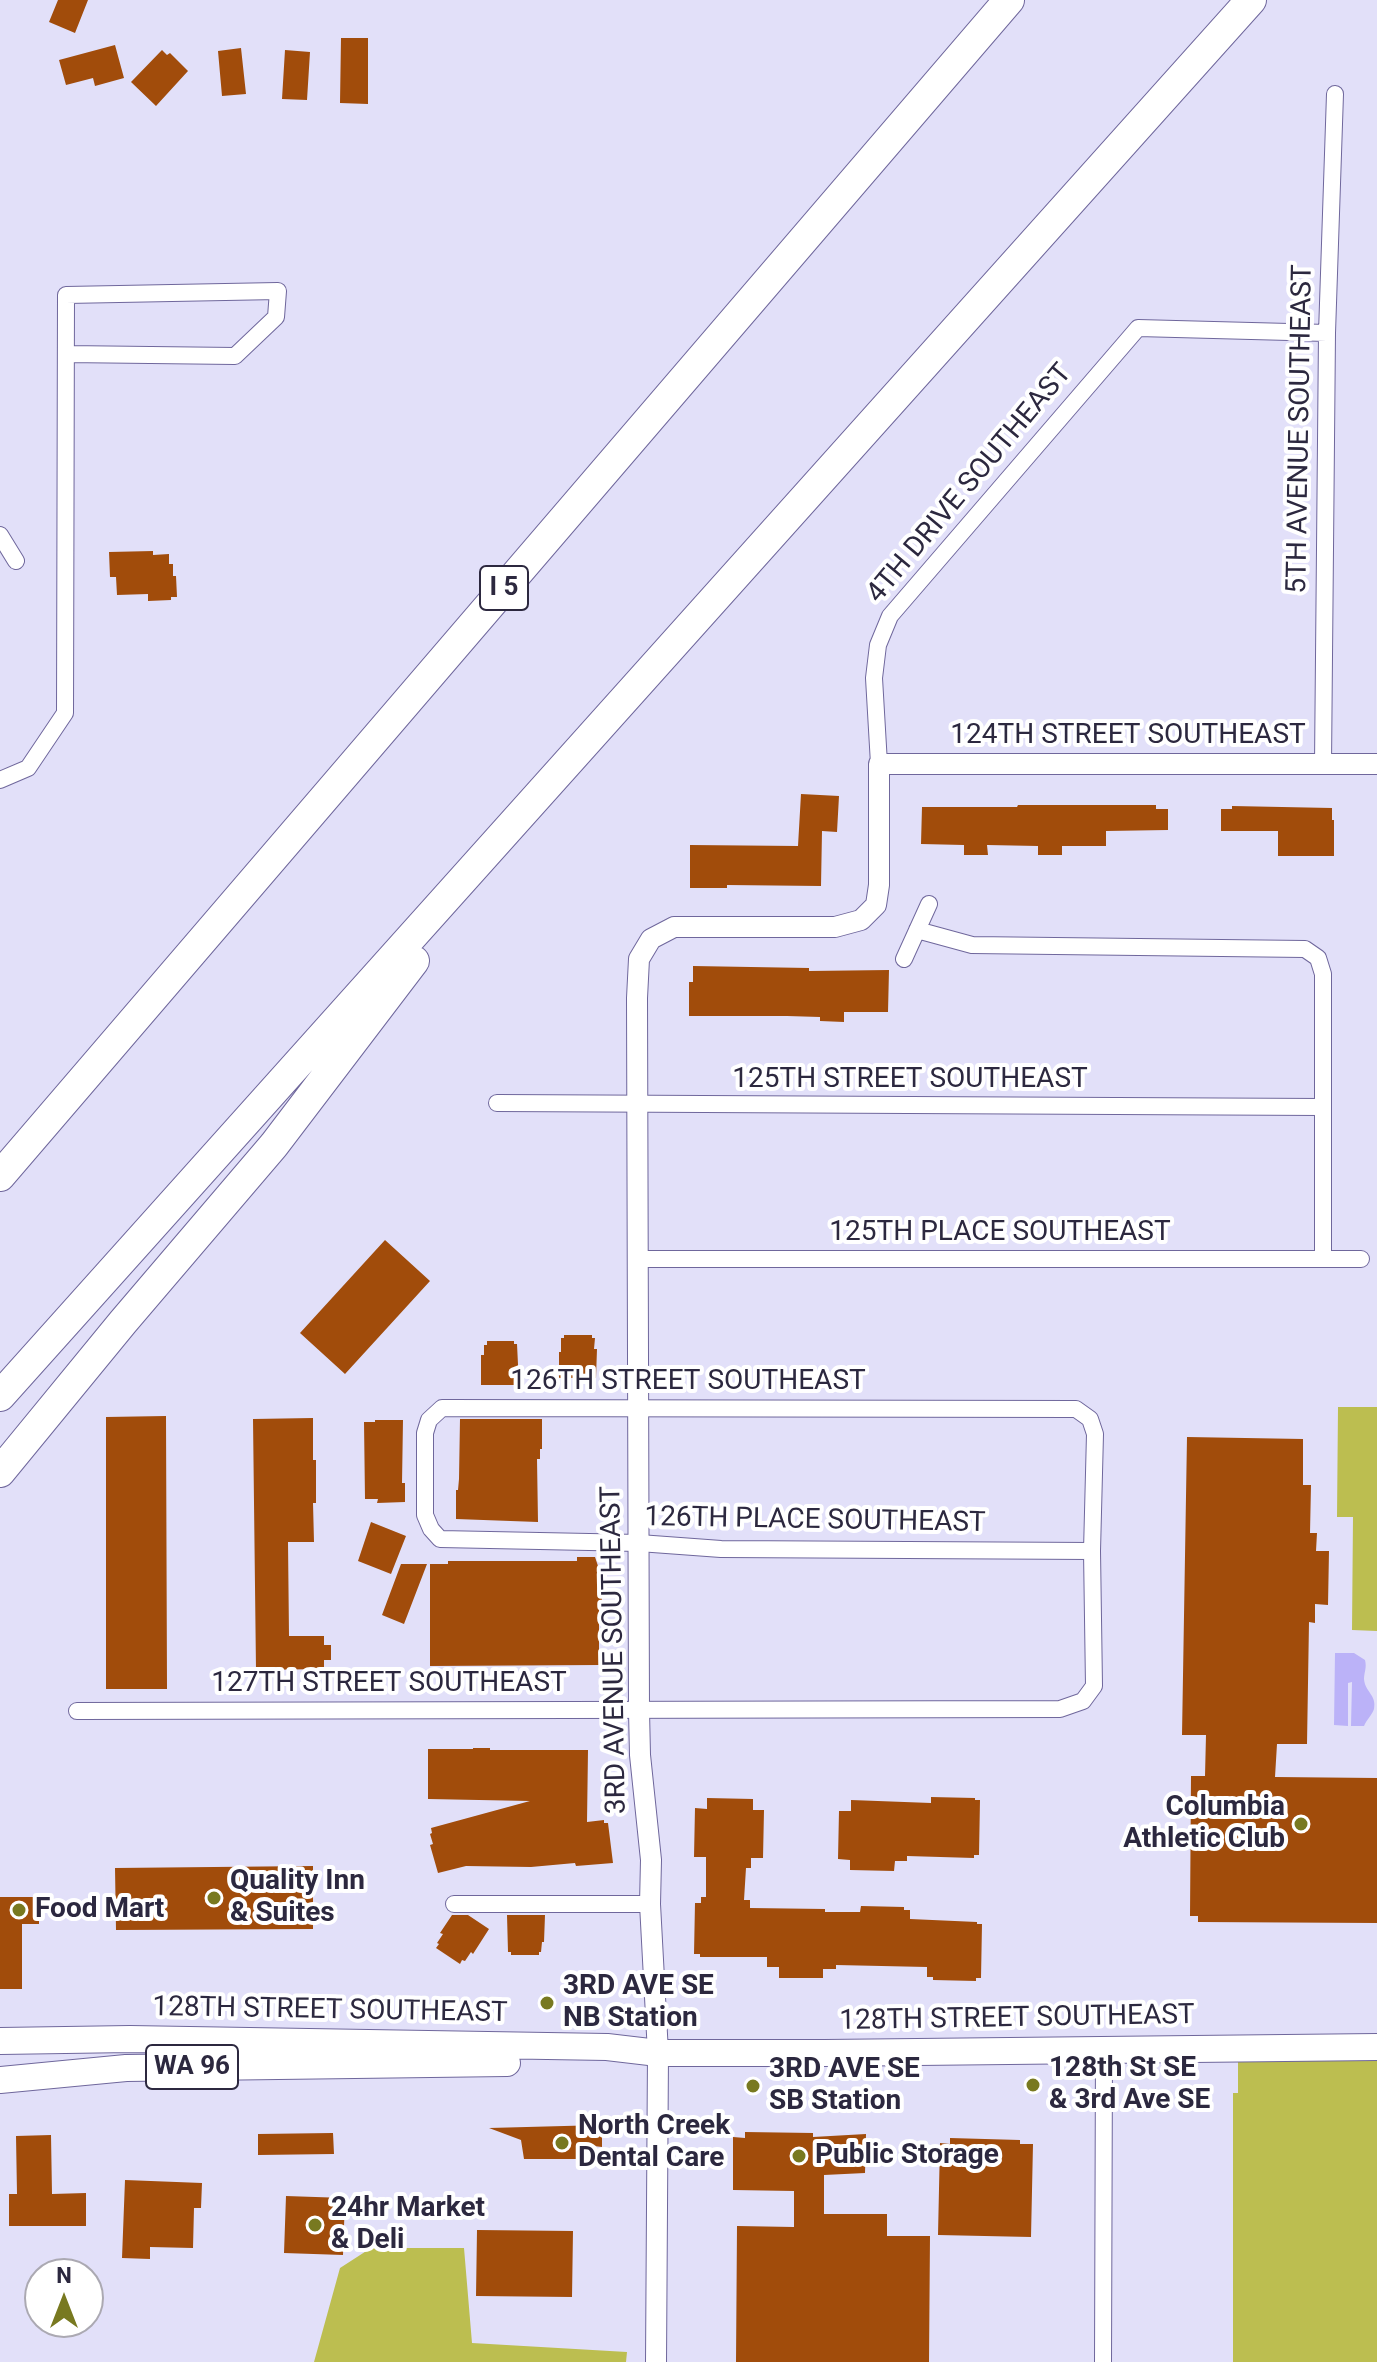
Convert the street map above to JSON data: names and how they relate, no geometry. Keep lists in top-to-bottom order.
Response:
{
  "streets": {
    "highway": ["I 5"],
    "main road": ["128TH STREET SOUTHEAST", "WA 96"],
    "street": [
      "5TH AVENUE SOUTHEAST",
      "4TH DRIVE SOUTHEAST",
      "124TH STREET SOUTHEAST",
      "125TH STREET SOUTHEAST",
      "125TH PLACE SOUTHEAST",
      "126TH STREET SOUTHEAST",
      "126TH PLACE SOUTHEAST",
      "3RD AVENUE SOUTHEAST",
      "127TH STREET SOUTHEAST"
    ]
  },
  "crossings": [
    ["5TH AVENUE SOUTHEAST", "4TH DRIVE SOUTHEAST"],
    ["5TH AVENUE SOUTHEAST", "124TH STREET SOUTHEAST"],
    ["4TH DRIVE SOUTHEAST", "124TH STREET SOUTHEAST"],
    ["4TH DRIVE SOUTHEAST", "3RD AVENUE SOUTHEAST"],
    ["125TH STREET SOUTHEAST", "3RD AVENUE SOUTHEAST"],
    ["125TH PLACE SOUTHEAST", "3RD AVENUE SOUTHEAST"],
    ["126TH STREET SOUTHEAST", "126TH PLACE SOUTHEAST"],
    ["126TH STREET SOUTHEAST", "3RD AVENUE SOUTHEAST"],
    ["126TH STREET SOUTHEAST", "127TH STREET SOUTHEAST"],
    ["126TH PLACE SOUTHEAST", "3RD AVENUE SOUTHEAST"],
    ["126TH PLACE SOUTHEAST", "127TH STREET SOUTHEAST"],
    ["3RD AVENUE SOUTHEAST", "127TH STREET SOUTHEAST"],
    ["3RD AVENUE SOUTHEAST", "128TH STREET SOUTHEAST"]
  ],
  "places": [
    "Columbia Athletic Club",
    "Quality Inn & Suites",
    "Food Mart",
    "3RD AVE SE NB Station",
    "128th St SE & 3rd Ave SE",
    "3RD AVE SE SB Station",
    "North Creek Dental Care",
    "Public Storage",
    "24hr Market & Deli"
  ],
  "north": "top"
}
